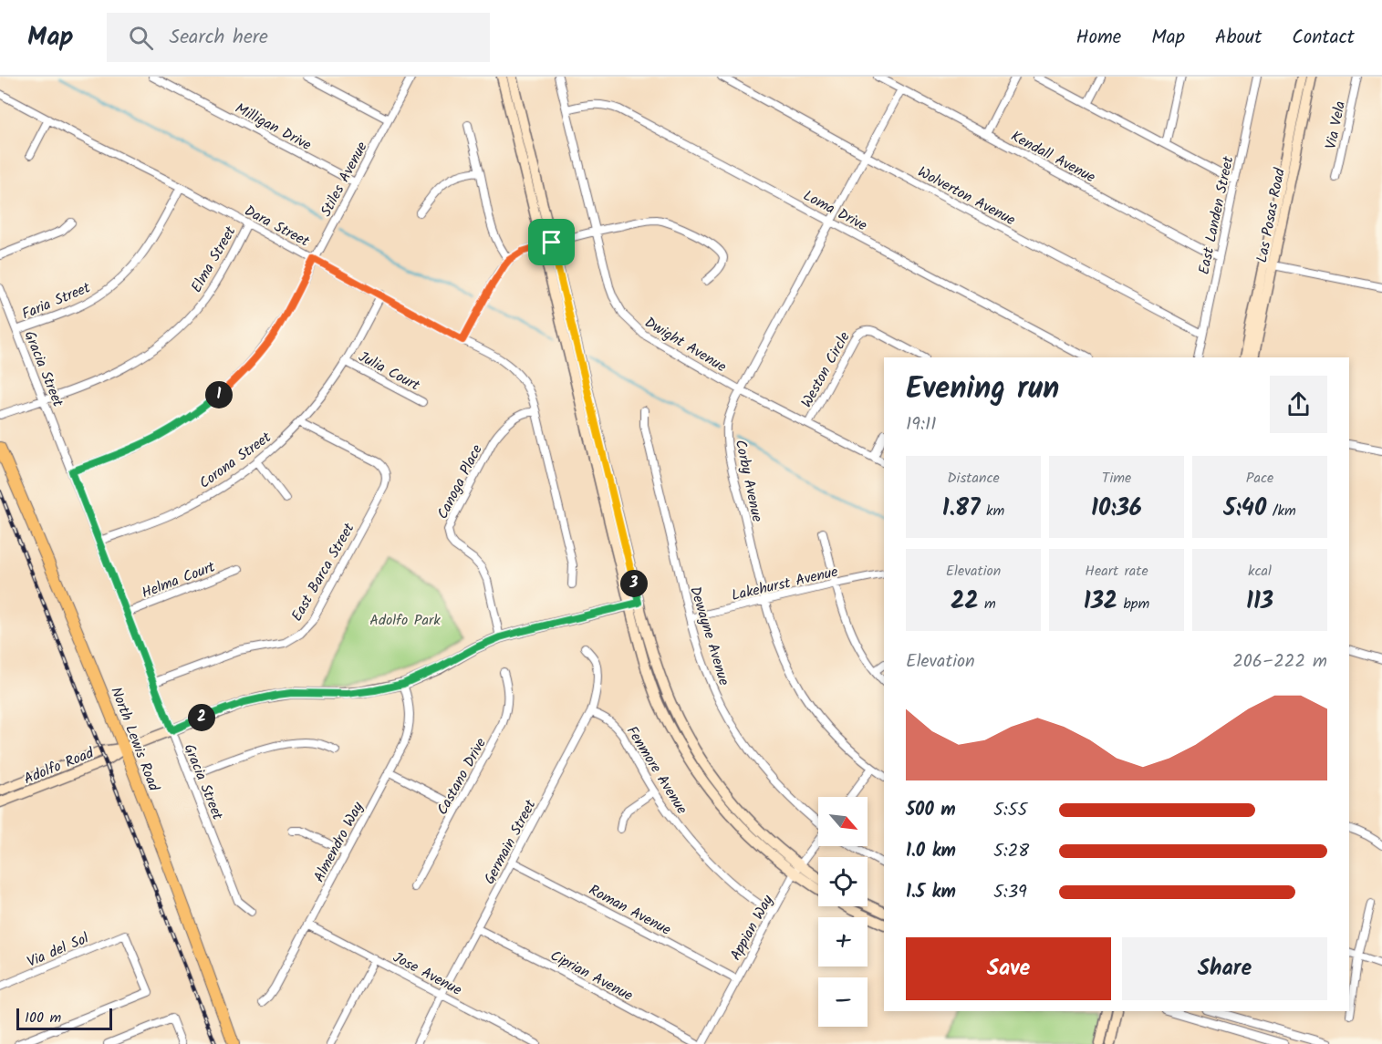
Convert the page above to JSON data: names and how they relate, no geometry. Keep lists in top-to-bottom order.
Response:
{
  "streets": {
    "main road": ["Las Posas Road", "North Lewis Road", "Adolfo Road"],
    "street": [
      "Via Vela",
      "Milligan Drive",
      "Kendall Avenue",
      "Stiles Avenue",
      "Wolverton Avenue",
      "Loma Drive",
      "East Landen Street",
      "Dara Street",
      "Elma Street",
      "Faria Street",
      "Dwight Avenue",
      "Gracia Street",
      "Weston Circle",
      "Julia Court",
      "Corona Street",
      "Corby Avenue",
      "Canoga Place",
      "East Barca Street",
      "Helma Court",
      "Lakehurst Avenue",
      "Dewayne Avenue",
      "Fenmore Avenue",
      "Castano Drive",
      "Almendro Way",
      "Germain Street",
      "Roman Avenue",
      "Appian Way",
      "Via del Sol",
      "Jose Avenue",
      "Ciprian Avenue"
    ]
  },
  "crossings": [
    ["Milligan Drive", "Stiles Avenue"],
    ["Kendall Avenue", "East Landen Street"],
    ["Kendall Avenue", "Corby Avenue"],
    ["Stiles Avenue", "Dara Street"],
    ["Stiles Avenue", "Gracia Street"],
    ["Wolverton Avenue", "East Landen Street"],
    ["Wolverton Avenue", "Corby Avenue"],
    ["Loma Drive", "Dwight Avenue"],
    ["Loma Drive", "Corby Avenue"],
    ["Dara Street", "Elma Street"],
    ["Dara Street", "Faria Street"],
    ["Dara Street", "Corona Street"],
    ["Dara Street", "Canoga Place"],
    ["Elma Street", "Gracia Street"],
    ["Faria Street", "Gracia Street"],
    ["Dwight Avenue", "Weston Circle"],
    ["Dwight Avenue", "Corby Avenue"],
    ["Gracia Street", "Corona Street"],
    ["Gracia Street", "East Barca Street"],
    ["Gracia Street", "Helma Court"],
    ["Gracia Street", "Adolfo Road"],
    ["Julia Court", "Corona Street"],
    ["Corona Street", "East Barca Street"],
    ["Corby Avenue", "Lakehurst Avenue"],
    ["Canoga Place", "Adolfo Road"],
    ["Lakehurst Avenue", "Dewayne Avenue"],
    ["North Lewis Road", "Adolfo Road"],
    ["Adolfo Road", "Almendro Way"],
    ["Fenmore Avenue", "Germain Street"],
    ["Fenmore Avenue", "Appian Way"],
    ["Almendro Way", "Jose Avenue"],
    ["Germain Street", "Roman Avenue"],
    ["Germain Street", "Jose Avenue"],
    ["Germain Street", "Ciprian Avenue"],
    ["Roman Avenue", "Appian Way"]
  ],
  "parks": ["Adolfo Park"],
  "scale_bar": "100 m",
  "north": "bottom right",
  "page": {
    "header": "Map",
    "search": "Search here",
    "nav": [
      "Home",
      "Map",
      "About",
      "Contact"
    ],
    "heading": ["Evening run", "19:11"],
    "pins": ["1", "3", "2"],
    "stats": [
      ["Distance", "1.87 km"],
      ["Time", "10:36"],
      ["Pace", "5:40 /km"],
      ["Elevation", "22 m"],
      ["Heart rate", "132 bpm"],
      ["kcal", "113"]
    ],
    "chart": ["Elevation", "206–222 m"],
    "list": [
      {
        "name": "500 m",
        "note": "5:55"
      },
      {
        "name": "1.0 km",
        "note": "5:28"
      },
      {
        "name": "1.5 km",
        "note": "5:39"
      }
    ],
    "map_buttons": ["+", "−"],
    "buttons": ["Save", "Share"],
    "scale": "100 m"
  }
}
